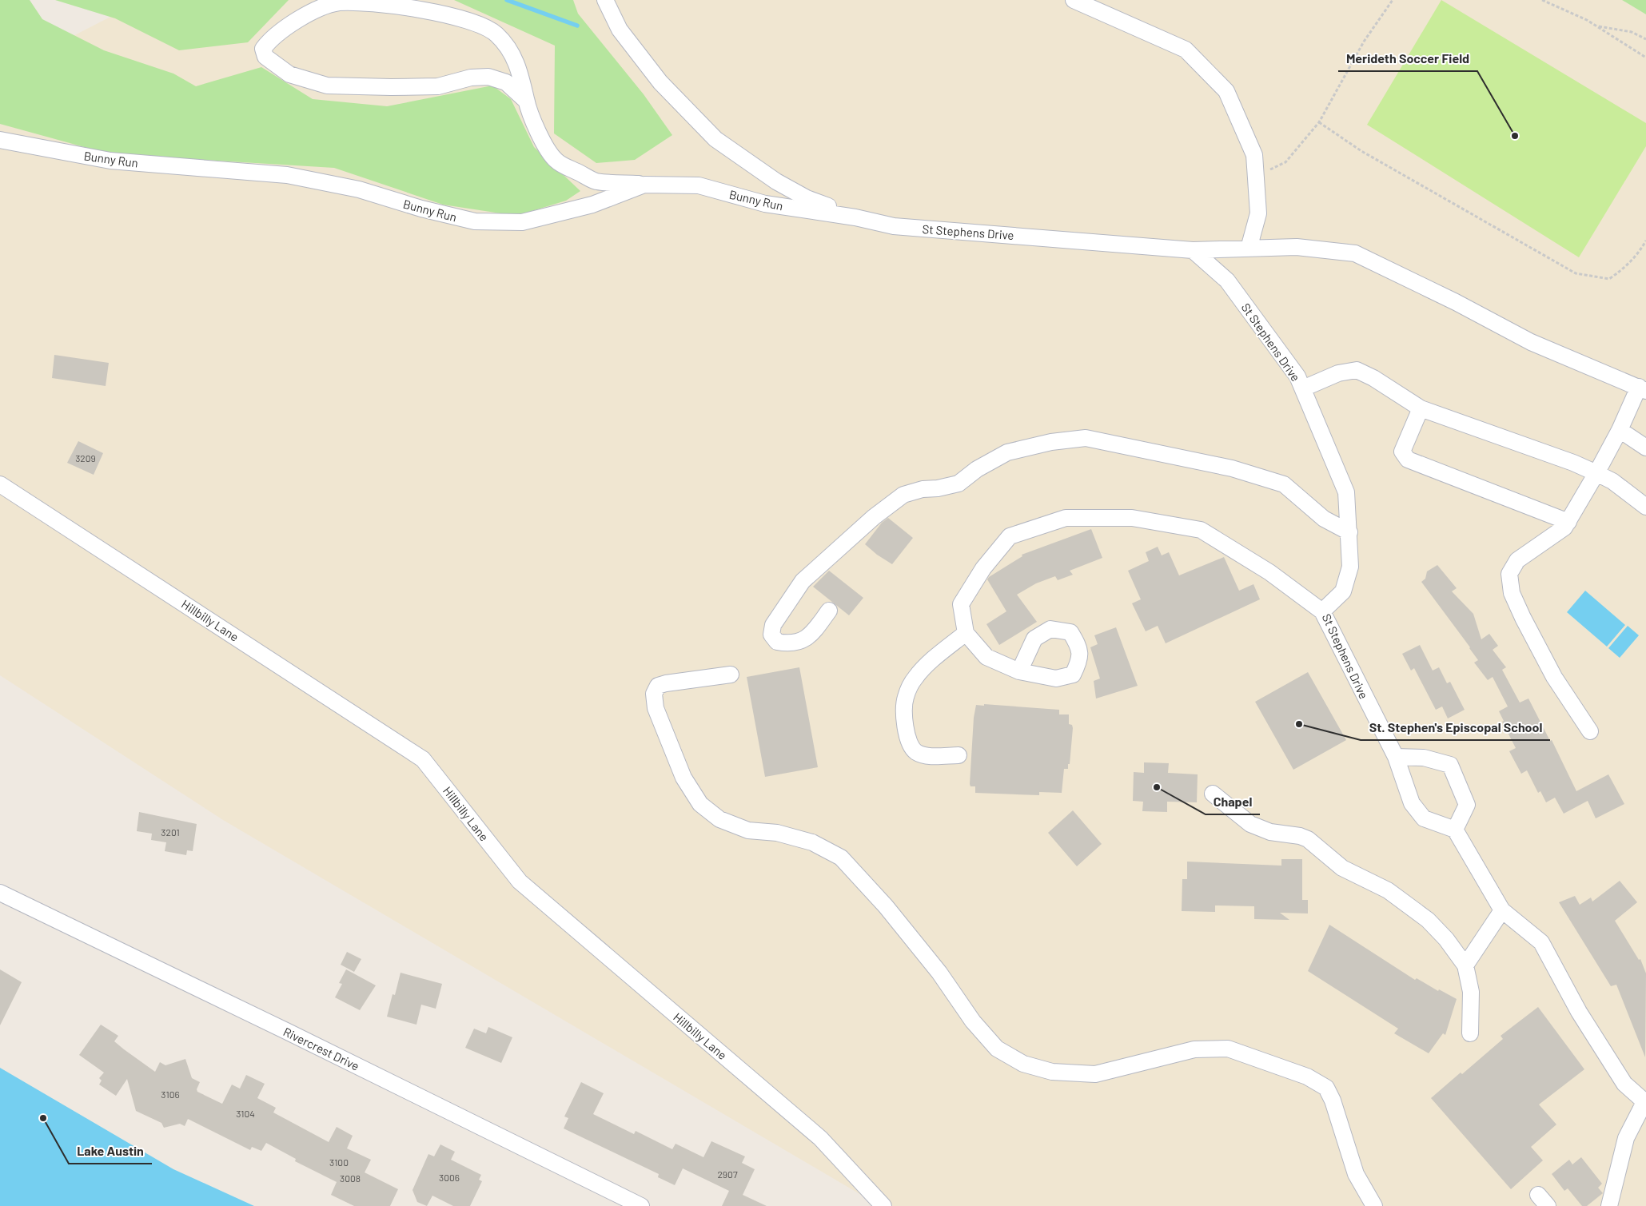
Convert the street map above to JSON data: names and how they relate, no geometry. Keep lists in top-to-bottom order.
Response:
{
  "streets": {
    "street": [
      "Bunny Run",
      "St Stephens Drive",
      "Hillbilly Lane",
      "Rivercrest Drive"
    ]
  },
  "crossings": [
    ["Bunny Run", "St Stephens Drive"]
  ],
  "places": [
    "Merideth Soccer Field",
    "St. Stephen's Episcopal School",
    "Chapel",
    "Lake Austin"
  ],
  "house_numbers": [
    "3209",
    "3201",
    "3106",
    "3104",
    "3100",
    "2907",
    "3006",
    "3008"
  ]
}
